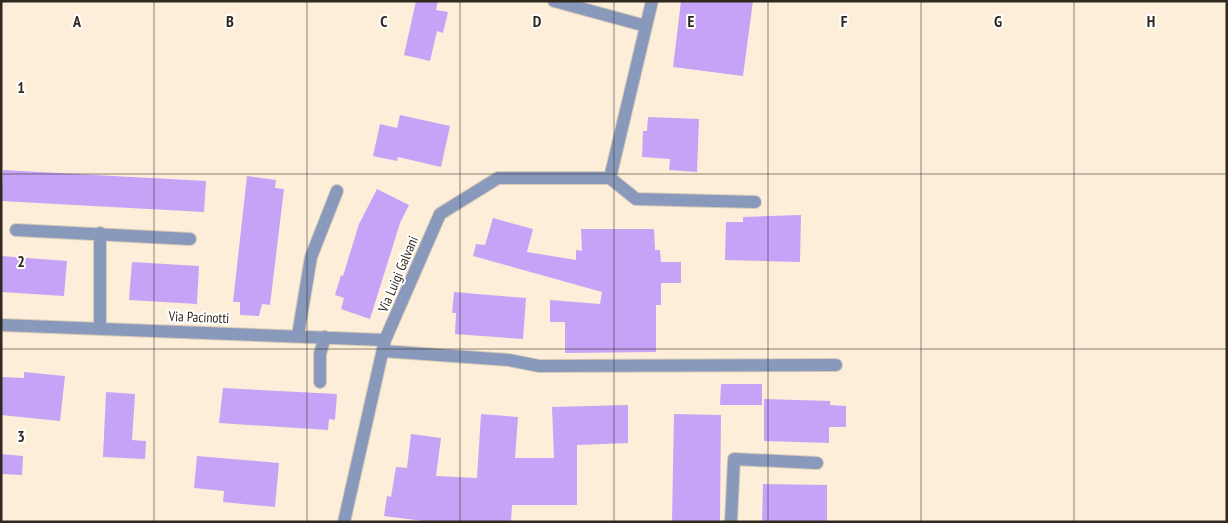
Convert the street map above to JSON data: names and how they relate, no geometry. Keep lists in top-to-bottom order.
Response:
{
  "streets": {
    "street": ["Via Luigi Galvani", "Via Pacinotti"]
  },
  "crossings": [
    ["Via Luigi Galvani", "Via Pacinotti"]
  ],
  "grid": {
    "columns": [
      "A",
      "B",
      "C",
      "D",
      "E",
      "F",
      "G",
      "H"
    ],
    "rows": ["1", "2", "3"]
  }
}
